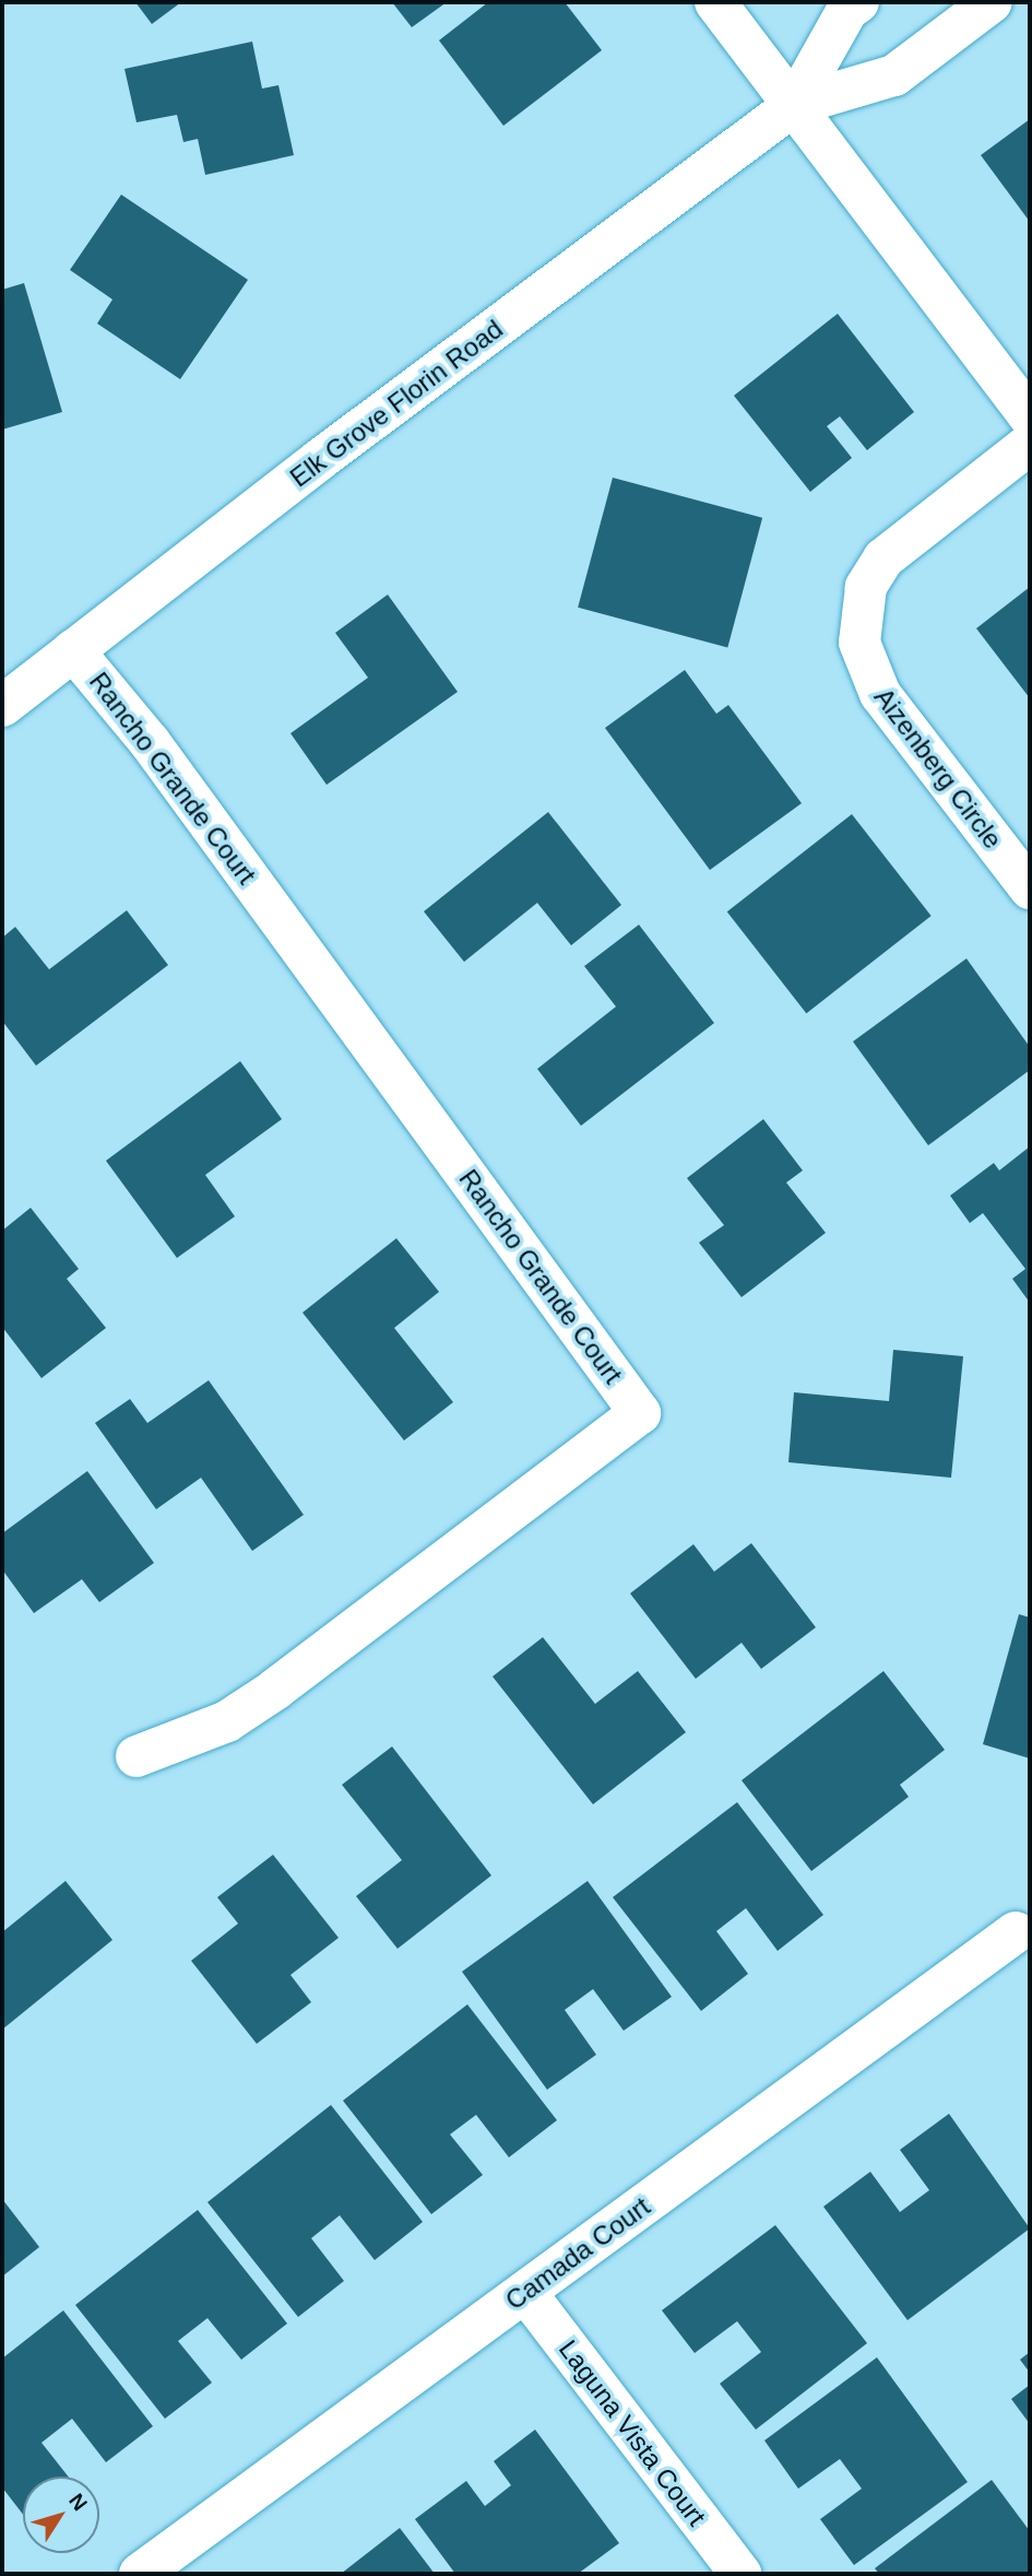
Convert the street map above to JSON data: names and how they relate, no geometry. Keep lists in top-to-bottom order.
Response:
{
  "streets": {
    "street": [
      "Elk Grove Florin Road",
      "Aizenberg Circle",
      "Rancho Grande Court",
      "Camada Court",
      "Laguna Vista Court"
    ]
  },
  "crossings": [
    ["Elk Grove Florin Road", "Rancho Grande Court"],
    ["Camada Court", "Laguna Vista Court"]
  ],
  "north": "top right"
}
